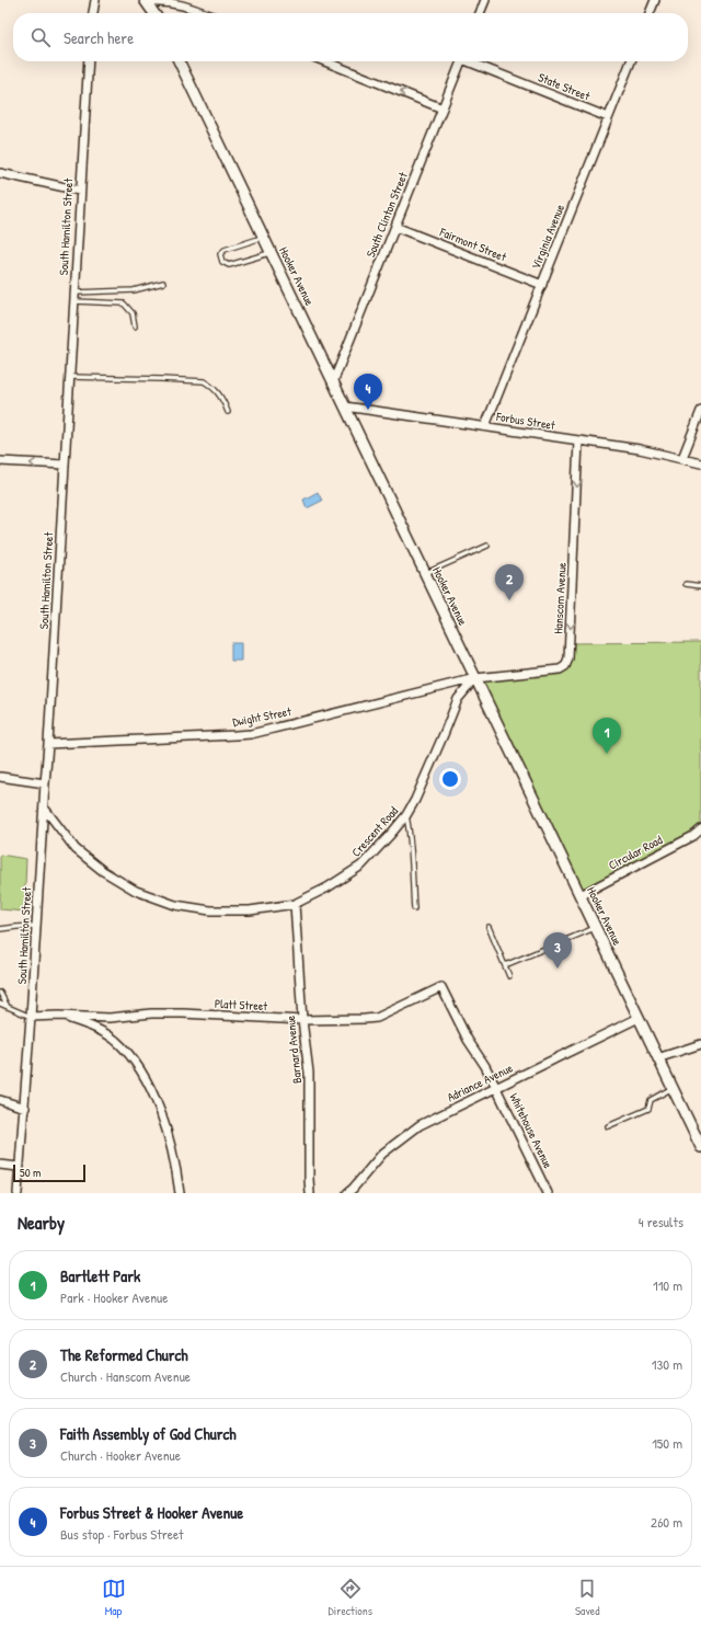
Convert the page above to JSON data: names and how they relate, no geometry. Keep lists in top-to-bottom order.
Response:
{
  "streets": {
    "street": [
      "State Street",
      "South Clinton Street",
      "South Hamilton Street",
      "Virginia Avenue",
      "Fairmont Street",
      "Hooker Avenue",
      "Forbus Street",
      "Hanscom Avenue",
      "Dwight Street",
      "Crescent Road",
      "Circular Road",
      "Platt Street",
      "Barnard Avenue",
      "Adriance Avenue",
      "Whitehouse Avenue"
    ]
  },
  "crossings": [
    ["State Street", "Virginia Avenue"],
    ["South Clinton Street", "Fairmont Street"],
    ["South Clinton Street", "Hooker Avenue"],
    ["South Hamilton Street", "Dwight Street"],
    ["South Hamilton Street", "Crescent Road"],
    ["South Hamilton Street", "Platt Street"],
    ["Virginia Avenue", "Fairmont Street"],
    ["Virginia Avenue", "Forbus Street"],
    ["Hooker Avenue", "Forbus Street"],
    ["Hooker Avenue", "Hanscom Avenue"],
    ["Hooker Avenue", "Dwight Street"],
    ["Hooker Avenue", "Crescent Road"],
    ["Hooker Avenue", "Circular Road"],
    ["Hooker Avenue", "Adriance Avenue"],
    ["Forbus Street", "Hanscom Avenue"],
    ["Hanscom Avenue", "Dwight Street"],
    ["Hanscom Avenue", "Crescent Road"],
    ["Dwight Street", "Crescent Road"],
    ["Crescent Road", "Barnard Avenue"],
    ["Platt Street", "Barnard Avenue"],
    ["Platt Street", "Whitehouse Avenue"],
    ["Adriance Avenue", "Whitehouse Avenue"]
  ],
  "one_way": ["Hanscom Avenue"],
  "scale_bar": "50 m",
  "page": {
    "search": "Search here",
    "pins": [
      "4",
      "2",
      "1",
      "3"
    ],
    "scale": "50 m",
    "heading": ["Nearby", "4 results"],
    "list": [
      {
        "mark": "1",
        "name": "Bartlett Park",
        "note": "Park · Hooker Avenue",
        "value": "110 m"
      },
      {
        "mark": "2",
        "name": "The Reformed Church",
        "note": "Church · Hanscom Avenue",
        "value": "130 m"
      },
      {
        "mark": "3",
        "name": "Faith Assembly of God Church",
        "note": "Church · Hooker Avenue",
        "value": "150 m"
      },
      {
        "mark": "4",
        "name": "Forbus Street & Hooker Avenue",
        "note": "Bus stop · Forbus Street",
        "value": "260 m"
      }
    ],
    "nav": ["Map", "Directions", "Saved"]
  }
}
